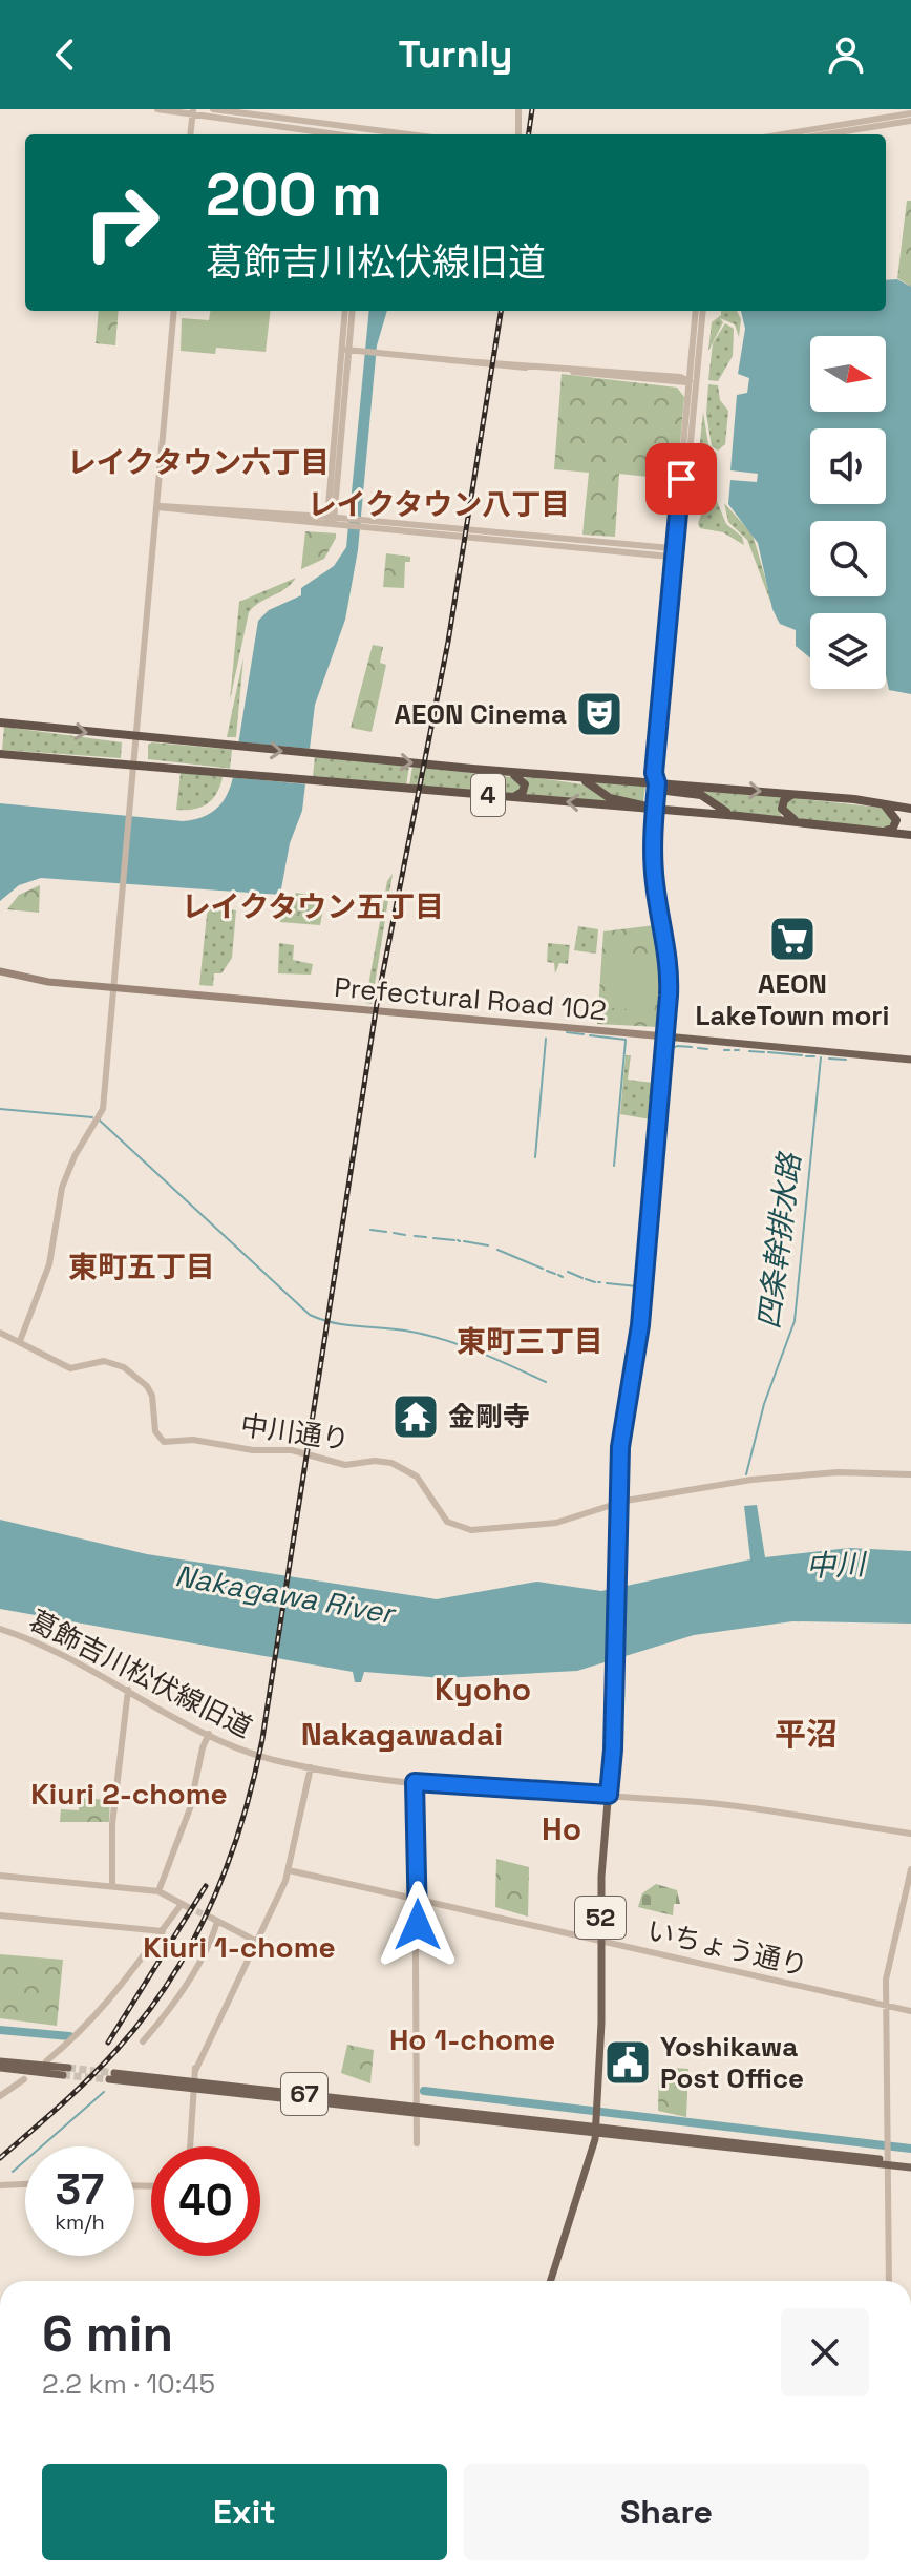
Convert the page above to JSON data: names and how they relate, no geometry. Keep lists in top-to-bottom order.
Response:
{
  "streets": {
    "highway": ["4"],
    "main road": ["Prefectural Road 102", "52", "67"],
    "street": ["中川通り", "葛飾吉川松伏線旧道", "いちょう通り"]
  },
  "crossings": [
    ["Prefectural Road 102", "52"],
    ["葛飾吉川松伏線旧道", "52"],
    ["52", "いちょう通り"],
    ["52", "67"]
  ],
  "districts": [
    "レイクタウン六丁目",
    "レイクタウン八丁目",
    "レイクタウン五丁目",
    "東町五丁目",
    "東町三丁目",
    "Kyoho",
    "Nakagawadai",
    "平沼",
    "Kiuri 2-chome",
    "Ho",
    "Kiuri 1-chome",
    "Ho 1-chome"
  ],
  "water": ["四条幹排水路", "中川", "Nakagawa River"],
  "places": {
    "theatre": ["AEON Cinema"],
    "supermarket": ["AEON LakeTown mori"],
    "temple": ["金剛寺"],
    "public building": ["Yoshikawa Post Office"]
  },
  "north": "right",
  "page": {
    "header": "Turnly",
    "turn": ["200 m", "葛飾吉川松伏線旧道"],
    "speed": "37 km/h",
    "limit": "40",
    "heading": ["6 min", "2.2 km · 10:45"],
    "buttons": ["Exit", "Share"]
  }
}
